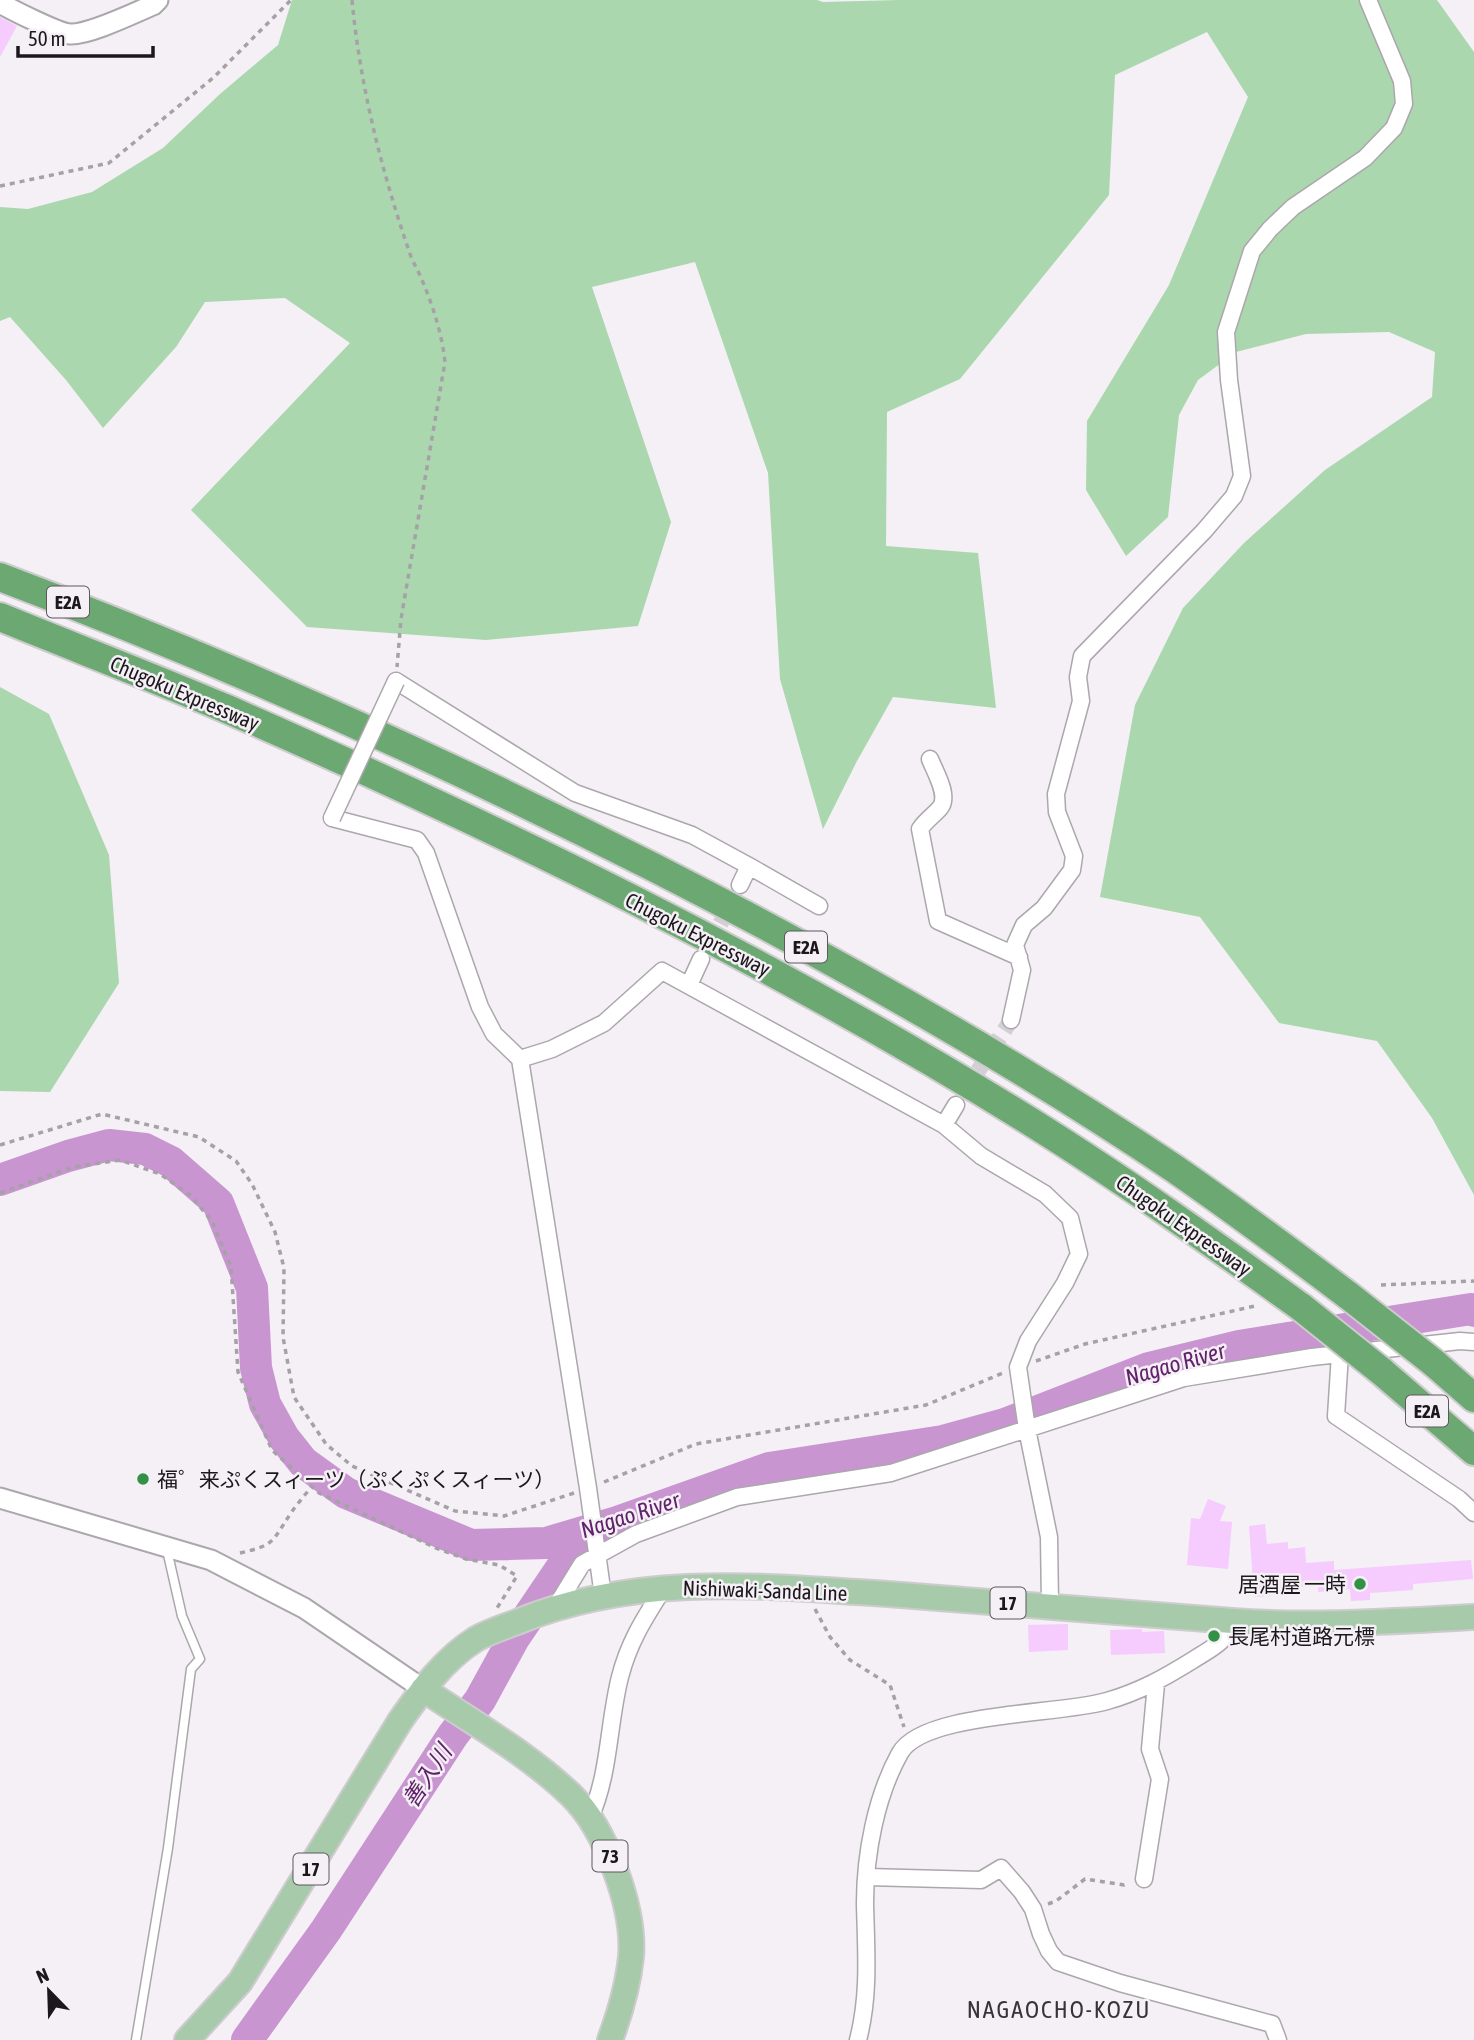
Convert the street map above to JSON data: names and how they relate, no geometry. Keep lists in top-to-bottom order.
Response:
{
  "streets": {
    "highway": ["E2A", "Chugoku Expressway"],
    "main road": ["Nishiwaki-Sanda Line", "17", "73"]
  },
  "crossings": [
    ["Nishiwaki-Sanda Line", "73"]
  ],
  "districts": ["NAGAOCHO-KOZU"],
  "water": ["Nagao River", "善入川"],
  "places": ["福゜来ぷくスィーツ（ぷくぷくスィーツ）", "居酒屋 一時", "長尾村道路元標"],
  "scale_bar": "50 m",
  "north": "top left"
}
